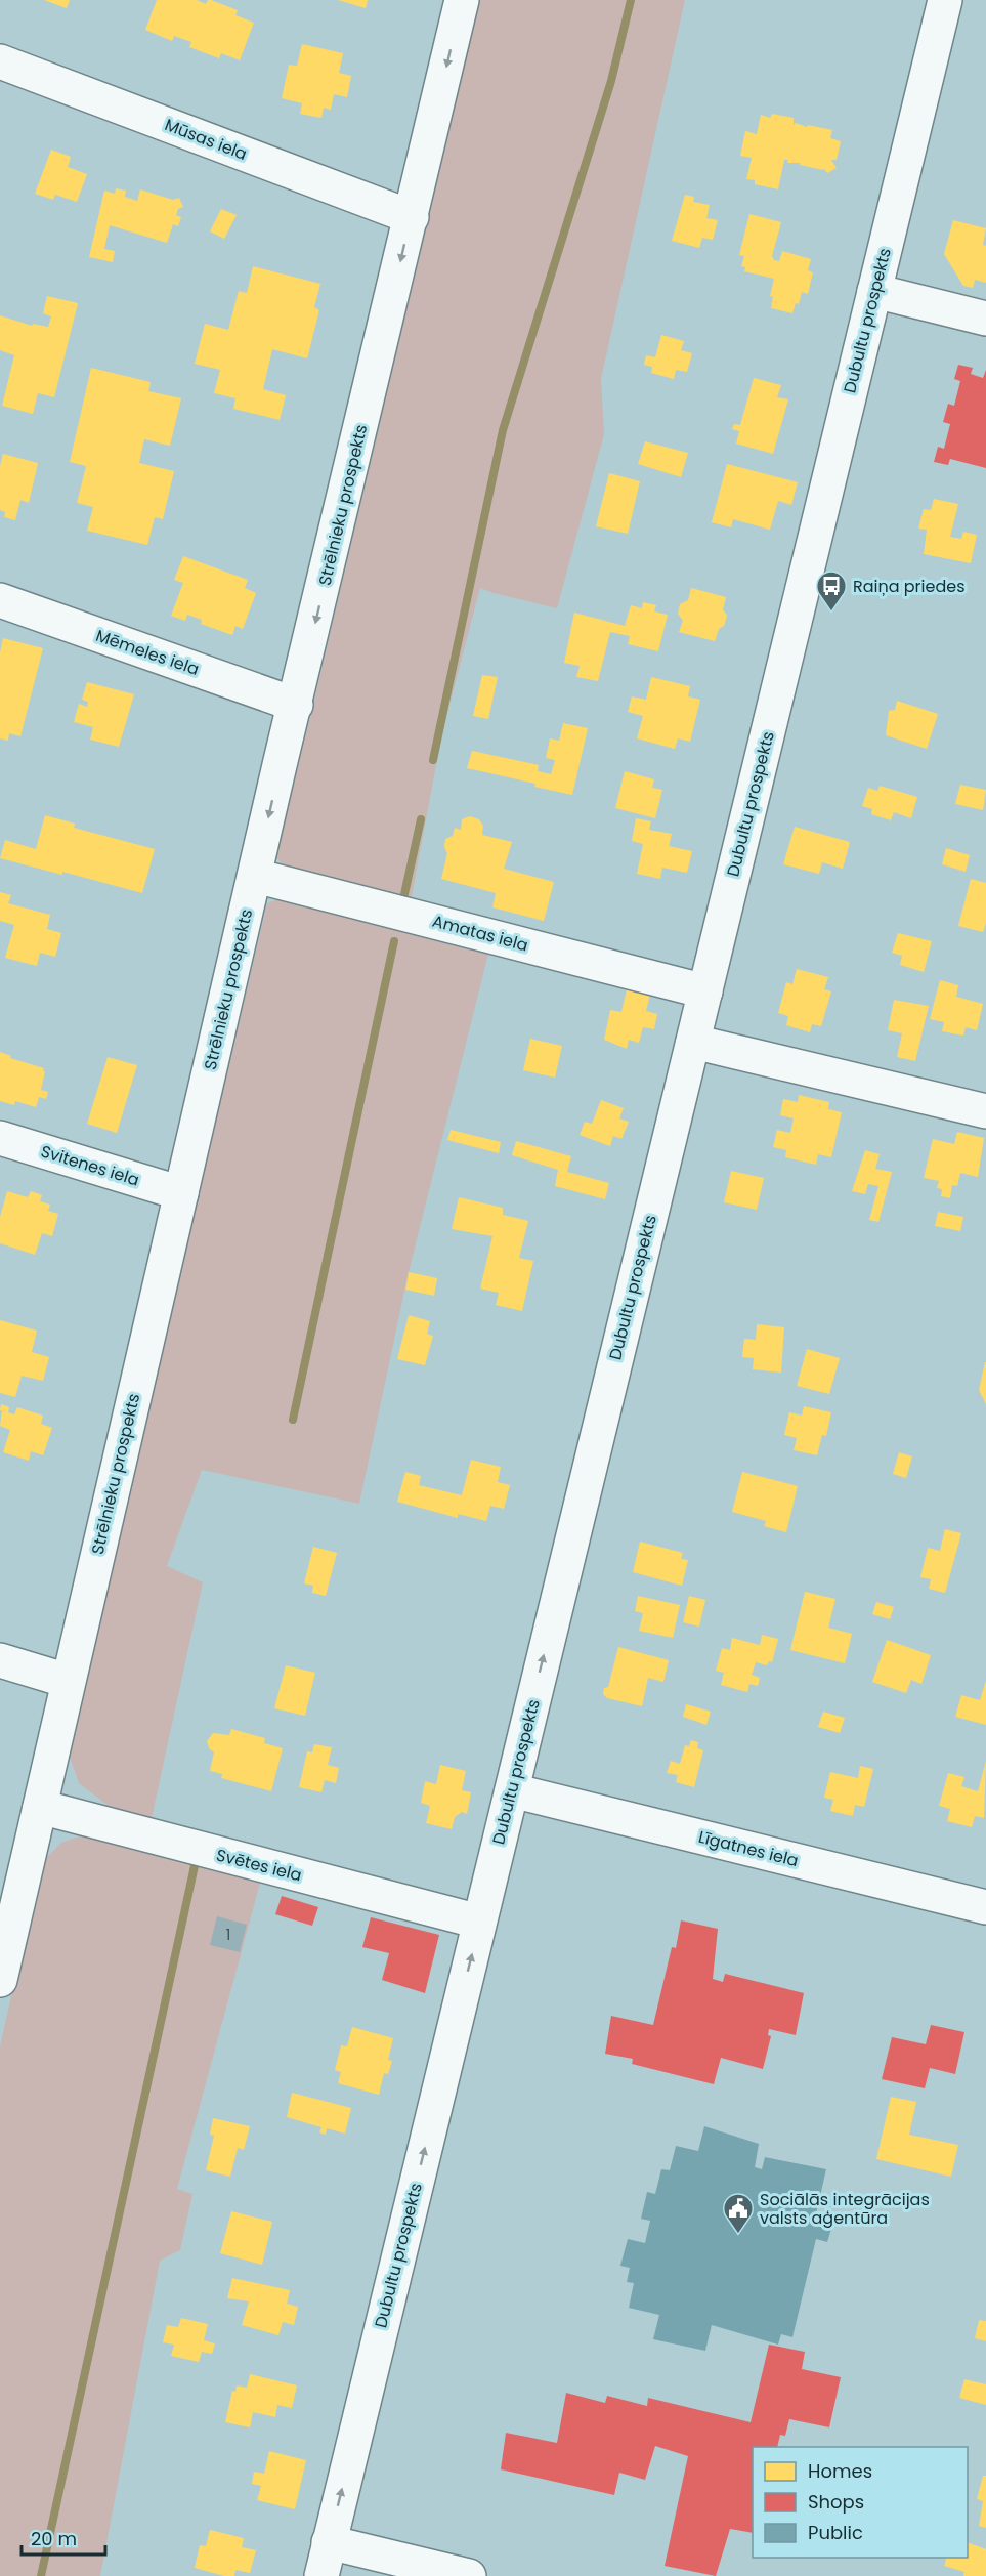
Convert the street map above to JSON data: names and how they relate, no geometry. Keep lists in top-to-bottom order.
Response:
{
  "streets": {
    "main road": [
      "Mūsas iela",
      "Dubultu prospekts",
      "Strēlnieku prospekts",
      "Mēmeles iela",
      "Amatas iela",
      "Svitenes iela",
      "Līgatnes iela",
      "Svētes iela"
    ]
  },
  "crossings": [
    ["Mūsas iela", "Strēlnieku prospekts"],
    ["Dubultu prospekts", "Amatas iela"],
    ["Dubultu prospekts", "Līgatnes iela"],
    ["Dubultu prospekts", "Svētes iela"],
    ["Strēlnieku prospekts", "Mēmeles iela"],
    ["Strēlnieku prospekts", "Amatas iela"],
    ["Strēlnieku prospekts", "Svitenes iela"],
    ["Strēlnieku prospekts", "Svētes iela"]
  ],
  "one_way": ["Dubultu prospekts", "Strēlnieku prospekts"],
  "places": {
    "bus stop": ["Raiņa priedes"],
    "public building": ["Sociālās integrācijas valsts aģentūra"]
  },
  "house_numbers": ["1"],
  "legend": ["Homes", "Shops", "Public"],
  "scale_bar": "20 m"
}
